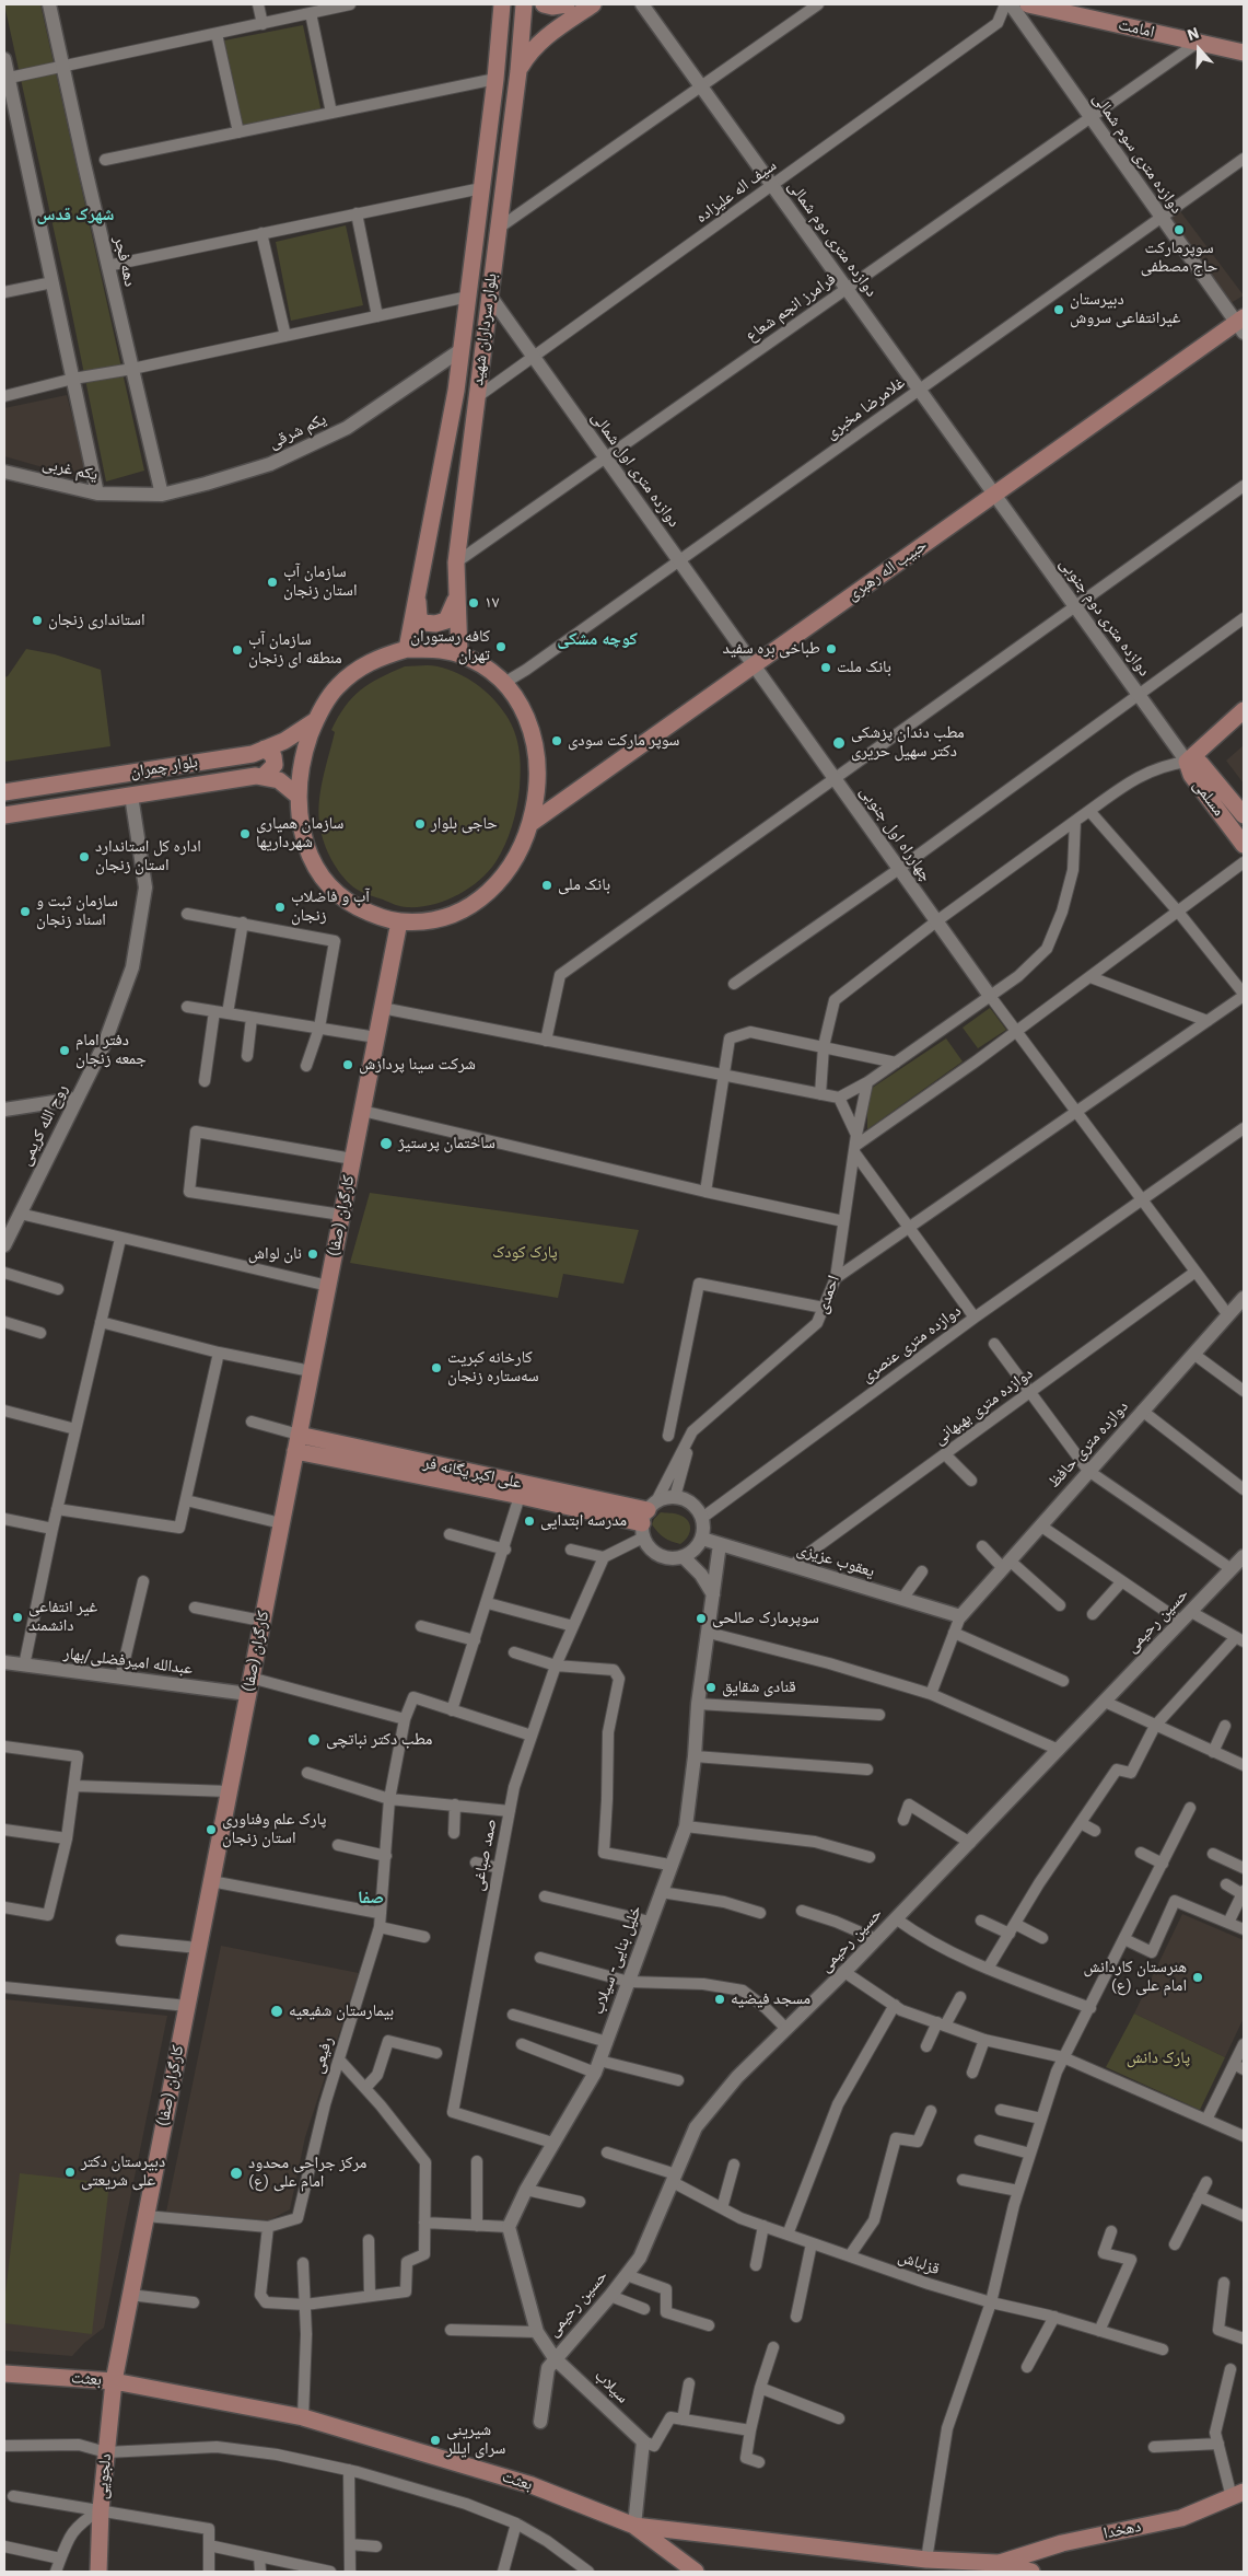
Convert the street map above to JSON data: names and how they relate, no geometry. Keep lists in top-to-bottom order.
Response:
{
  "streets": {
    "main road": [
      "امامت",
      "بلوار سرداران شهید",
      "حبیب اله رهبری",
      "بلوار چمران",
      "مسلمی",
      "کارگران (صفا)",
      "علی اکبر یگانه فر",
      "بعثت",
      "دلجویی",
      "دهخدا"
    ],
    "street": [
      "دوازده متری سوم شمالی",
      "سیف اله علیزاده",
      "دوازده متری دوم شمالی",
      "دهه فجر",
      "فرامرز انجم شعاع",
      "غلامرضا مخبری",
      "یکم شرقی",
      "یکم غربی",
      "دوازده متری اول شمالی",
      "دوازده متری دوم جنوبی",
      "چهارراه اول جنوبی",
      "روح الله کریمی",
      "احمدی",
      "دوازده متری عنصری",
      "دوازده متری بهبهانی",
      "دوازده متری حافظ",
      "یعقوب عزیزی",
      "حسین رحیمی",
      "عبدالله امیرفضلی/بهار",
      "صمد صباغی",
      "خلیل بنایی- سیلاب",
      "رفیعی",
      "قزلباش",
      "سیلاب"
    ]
  },
  "crossings": [
    ["امامت", "فرامرز انجم شعاع"],
    ["دوازده متری سوم شمالی", "فرامرز انجم شعاع"],
    ["دوازده متری سوم شمالی", "غلامرضا مخبری"],
    ["دوازده متری سوم شمالی", "حبیب اله رهبری"],
    ["سیف اله علیزاده", "دوازده متری دوم شمالی"],
    ["سیف اله علیزاده", "بلوار سرداران شهید"],
    ["سیف اله علیزاده", "دوازده متری اول شمالی"],
    ["دوازده متری دوم شمالی", "فرامرز انجم شعاع"],
    ["دوازده متری دوم شمالی", "غلامرضا مخبری"],
    ["دوازده متری دوم شمالی", "حبیب اله رهبری"],
    ["دوازده متری دوم شمالی", "دوازده متری دوم جنوبی"],
    ["دهه فجر", "یکم شرقی"],
    ["فرامرز انجم شعاع", "بلوار سرداران شهید"],
    ["فرامرز انجم شعاع", "دوازده متری اول شمالی"],
    ["بلوار سرداران شهید", "یکم شرقی"],
    ["بلوار سرداران شهید", "دوازده متری اول شمالی"],
    ["غلامرضا مخبری", "دوازده متری اول شمالی"],
    ["یکم شرقی", "یکم غربی"],
    ["دوازده متری اول شمالی", "حبیب اله رهبری"],
    ["دوازده متری اول شمالی", "چهارراه اول جنوبی"],
    ["حبیب اله رهبری", "دوازده متری دوم جنوبی"],
    ["حبیب اله رهبری", "چهارراه اول جنوبی"],
    ["دوازده متری دوم جنوبی", "مسلمی"],
    ["بلوار چمران", "روح الله کریمی"],
    ["کارگران (صفا)", "علی اکبر یگانه فر"],
    ["کارگران (صفا)", "عبدالله امیرفضلی/بهار"],
    ["کارگران (صفا)", "رفیعی"],
    ["کارگران (صفا)", "بعثت"],
    ["کارگران (صفا)", "دلجویی"],
    ["احمدی", "دوازده متری عنصری"],
    ["احمدی", "علی اکبر یگانه فر"],
    ["احمدی", "یعقوب عزیزی"],
    ["دوازده متری عنصری", "علی اکبر یگانه فر"],
    ["دوازده متری عنصری", "یعقوب عزیزی"],
    ["دوازده متری بهبهانی", "یعقوب عزیزی"],
    ["دوازده متری حافظ", "یعقوب عزیزی"],
    ["علی اکبر یگانه فر", "یعقوب عزیزی"],
    ["یعقوب عزیزی", "خلیل بنایی- سیلاب"],
    ["حسین رحیمی", "قزلباش"],
    ["حسین رحیمی", "سیلاب"],
    ["صمد صباغی", "خلیل بنایی- سیلاب"],
    ["بعثت", "دلجویی"],
    ["بعثت", "دهخدا"]
  ],
  "districts": ["شهرک قدس", "کوچه مشکی", "صفا"],
  "parks": ["پارک کودک", "پارک دانش"],
  "places": [
    "سوپرمارکت حاج مصطفی",
    "دبیرستان غیرانتفاعی سروش",
    "سازمان آب استان زنجان",
    "۱۷",
    "استانداری زنجان",
    "کافه رستوران تهران",
    "طباخی بره سفید",
    "سازمان آب منطقه ای زنجان",
    "بانک ملت",
    "سوپر مارکت سودی",
    "مطب دندان پزشکی دکتر سهیل حریری",
    "حاجی بلوار",
    "سازمان همیاری شهرداریها",
    "اداره کل استاندارد استان زنجان",
    "بانک ملی",
    "آب و فاضلاب زنجان",
    "سازمان ثبت و اسناد زنجان",
    "دفتر امام جمعه زنجان",
    "شرکت سینا پردازش",
    "ساختمان پرستیژ",
    "نان لواش",
    "کارخانه کبریت سه‌ستاره زنجان",
    "مدرسه ابتدایی",
    "غیر انتفاعی دانشمند",
    "سوپرمارک صالحی",
    "قنادی شقایق",
    "مطب دکتر نباتچی",
    "پارک علم وفناوری استان زنجان",
    "هنرستان کاردانش امام علی (ع)",
    "مسجد فیضیه",
    "بیمارستان شفیعیه",
    "دبیرستان دکتر علی شریعتی",
    "مرکز جراحی محدود امام علی (ع)",
    "شیرینی سرای ایللر"
  ],
  "north": "top"
}
